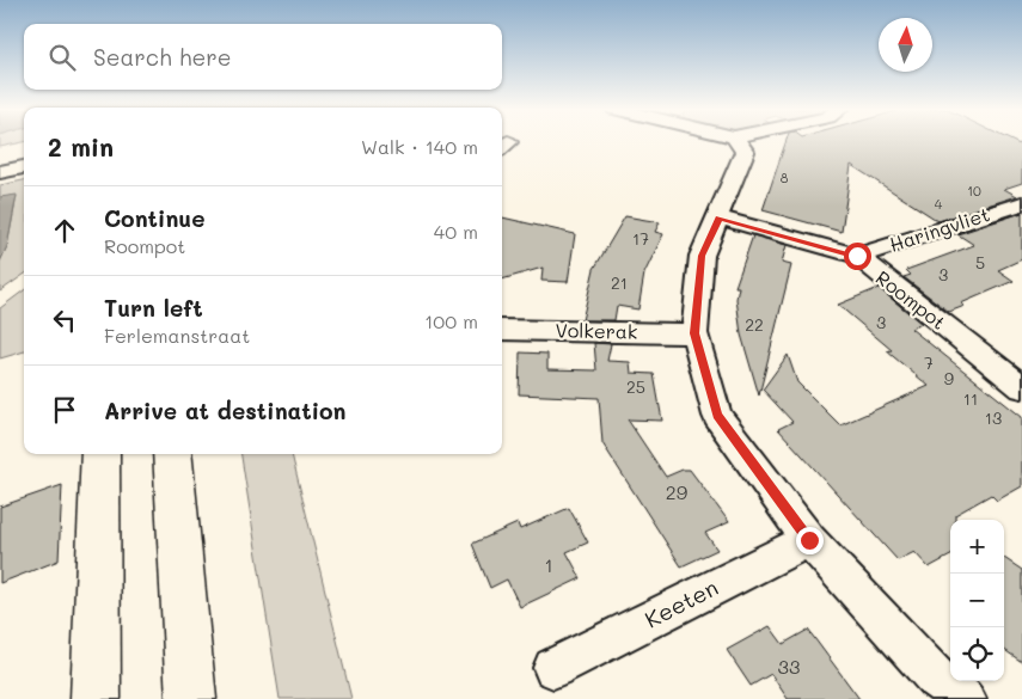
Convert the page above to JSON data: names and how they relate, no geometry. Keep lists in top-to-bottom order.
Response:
{
  "streets": {
    "street": [
      "Haringvliet",
      "Roompot",
      "Volkerak",
      "Keeten"
    ]
  },
  "crossings": [
    ["Haringvliet", "Roompot"]
  ],
  "house_numbers": [
    "8",
    "10",
    "4",
    "17",
    "5",
    "3",
    "21",
    "3",
    "22",
    "7",
    "9",
    "25",
    "11",
    "13",
    "29",
    "1",
    "33"
  ],
  "north": "top",
  "page": {
    "search": "Search here",
    "heading": ["2 min", "Walk · 140 m"],
    "list": [
      ["Continue", "Roompot", "40 m"],
      ["Turn left", "Ferlemanstraat", "100 m"],
      "Arrive at destination"
    ],
    "map_buttons": ["+", "−"]
  }
}
